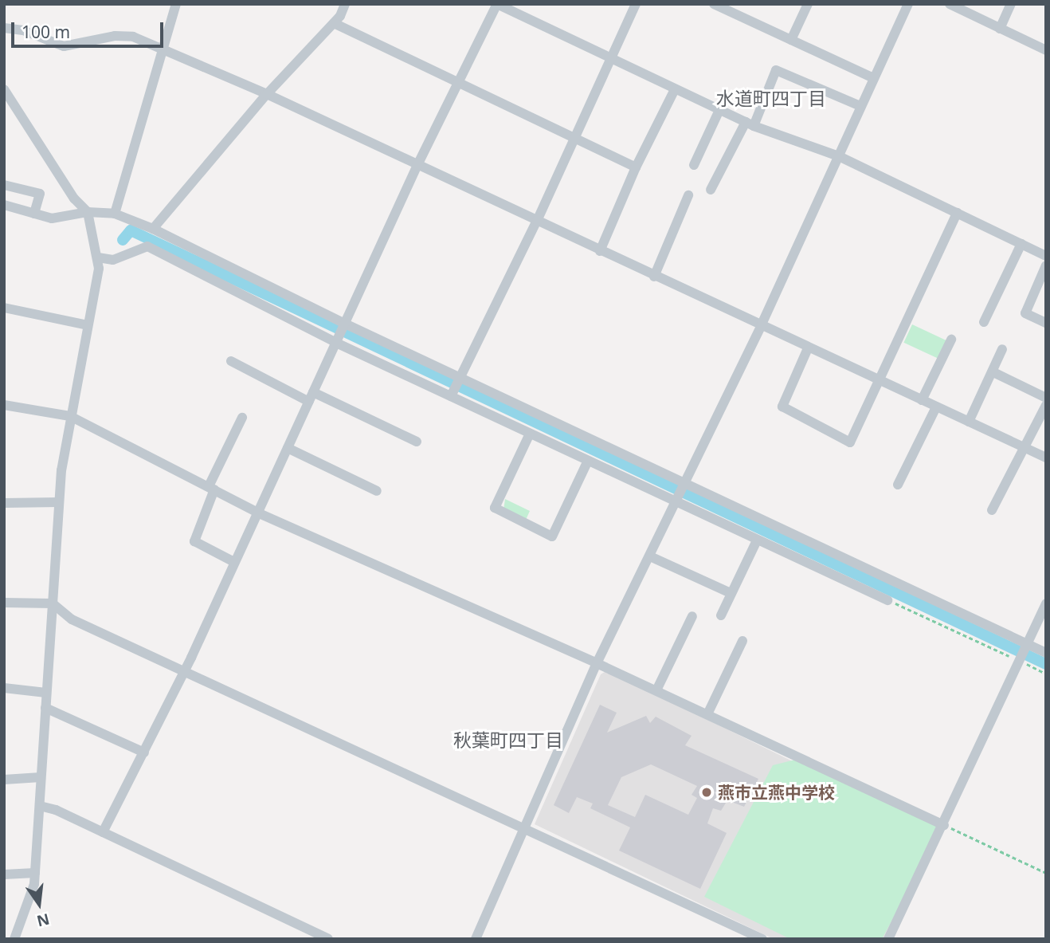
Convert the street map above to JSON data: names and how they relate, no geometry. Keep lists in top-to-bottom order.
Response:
{
  "districts": ["水道町四丁目", "秋葉町四丁目"],
  "places": ["燕市立燕中学校"],
  "scale_bar": "100 m",
  "north": "bottom"
}
